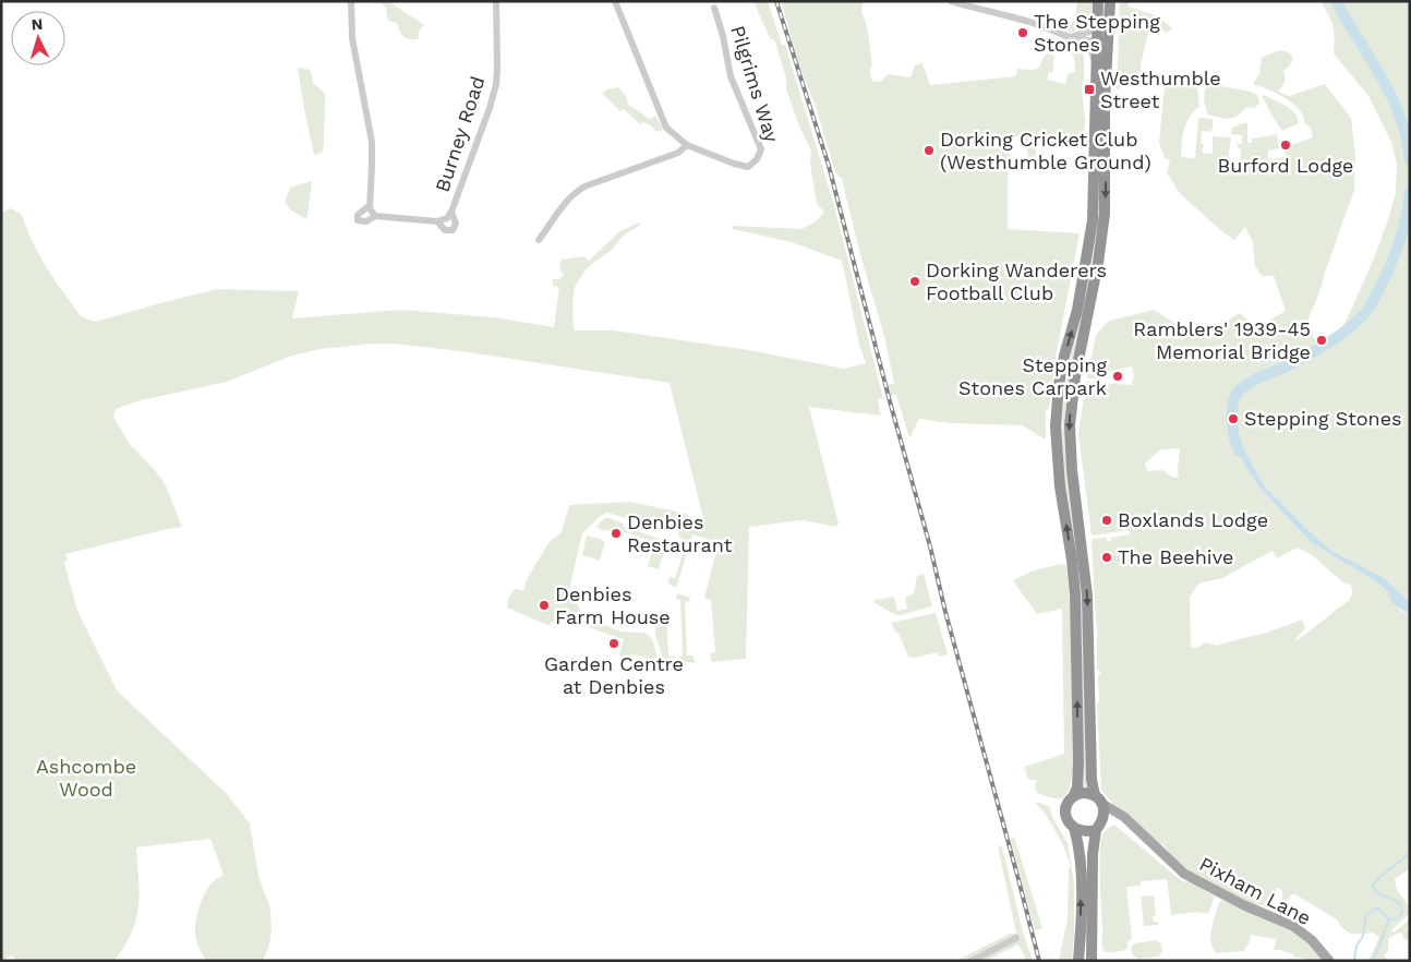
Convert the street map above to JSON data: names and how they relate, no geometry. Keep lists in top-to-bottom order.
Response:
{
  "streets": {
    "main road": ["Pixham Lane"],
    "street": ["Pilgrims Way", "Burney Road"]
  },
  "parks": ["Ashcombe Wood"],
  "places": {
    "other": [
      "The Stepping Stones",
      "Burford Lodge",
      "Dorking Cricket Club (Westhumble Ground)",
      "Dorking Wanderers Football Club",
      "Ramblers' 1939-45 Memorial Bridge",
      "Stepping Stones Carpark",
      "Stepping Stones",
      "Boxlands Lodge",
      "Denbies Restaurant",
      "The Beehive",
      "Denbies Farm House",
      "Garden Centre at Denbies"
    ],
    "transit": ["Westhumble Street"]
  },
  "north": "top"
}
